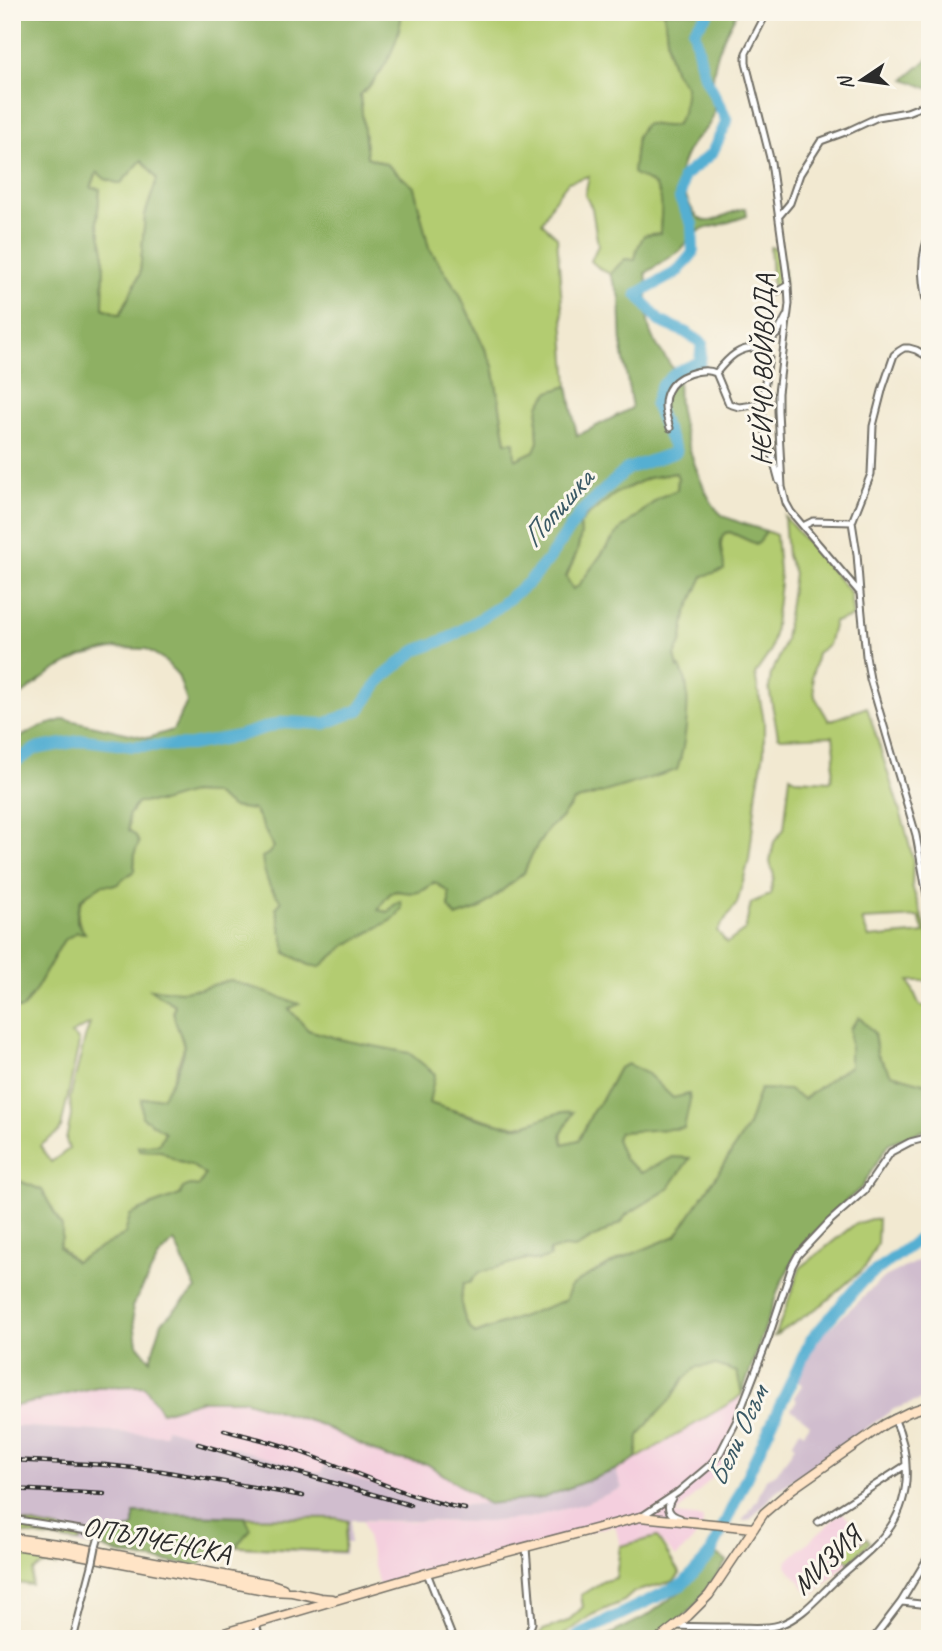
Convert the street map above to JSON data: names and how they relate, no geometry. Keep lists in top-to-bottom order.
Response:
{
  "streets": {
    "street": ["НЕЙЧО ВОЙВОДА", "ОПЪЛЧЕНСКА", "МИЗИЯ"]
  },
  "water": ["Попишка", "Бели Осъм"],
  "north": "left"
}
